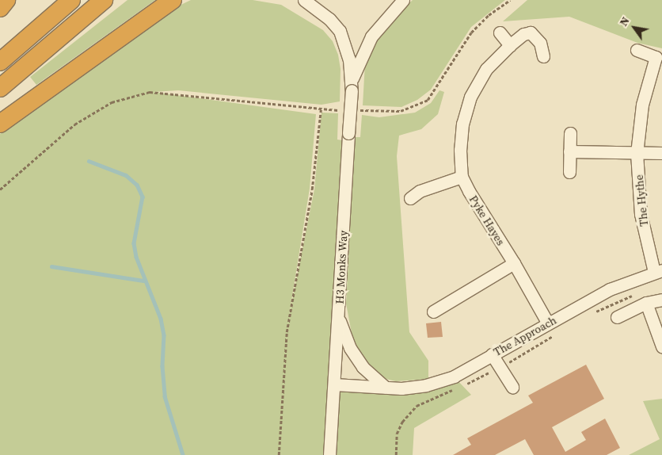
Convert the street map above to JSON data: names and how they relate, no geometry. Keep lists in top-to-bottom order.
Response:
{
  "streets": {
    "street": [
      "The Hythe",
      "Pyke Hayes",
      "H3 Monks Way",
      "The Approach"
    ]
  },
  "crossings": [
    ["The Hythe", "The Approach"],
    ["Pyke Hayes", "The Approach"],
    ["H3 Monks Way", "The Approach"]
  ],
  "north": "top left"
}
